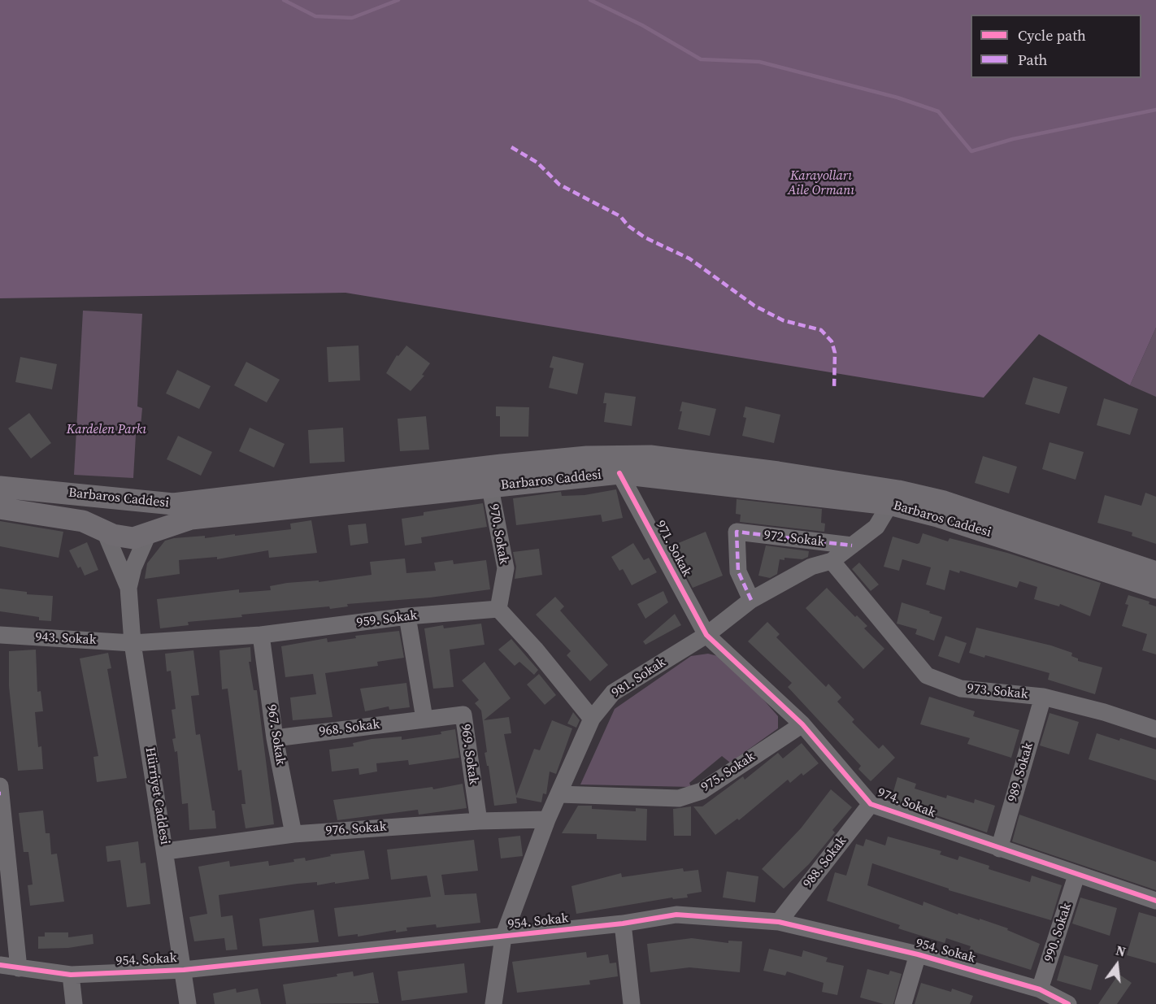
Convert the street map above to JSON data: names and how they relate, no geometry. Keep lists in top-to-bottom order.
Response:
{
  "streets": {
    "main road": ["Barbaros Caddesi", "Hürriyet Caddesi"],
    "street": [
      "970. Sokak",
      "972. Sokak",
      "971. Sokak",
      "959. Sokak",
      "943. Sokak",
      "981. Sokak",
      "973. Sokak",
      "968. Sokak",
      "967. Sokak",
      "969. Sokak",
      "975. Sokak",
      "989. Sokak",
      "974. Sokak",
      "976. Sokak",
      "988. Sokak",
      "954. Sokak",
      "990. Sokak"
    ]
  },
  "crossings": [
    ["Barbaros Caddesi", "970. Sokak"],
    ["Barbaros Caddesi", "971. Sokak"],
    ["Barbaros Caddesi", "981. Sokak"],
    ["Barbaros Caddesi", "Hürriyet Caddesi"],
    ["970. Sokak", "959. Sokak"],
    ["972. Sokak", "981. Sokak"],
    ["971. Sokak", "981. Sokak"],
    ["971. Sokak", "974. Sokak"],
    ["959. Sokak", "943. Sokak"],
    ["959. Sokak", "967. Sokak"],
    ["959. Sokak", "Hürriyet Caddesi"],
    ["943. Sokak", "Hürriyet Caddesi"],
    ["981. Sokak", "973. Sokak"],
    ["981. Sokak", "975. Sokak"],
    ["981. Sokak", "974. Sokak"],
    ["981. Sokak", "976. Sokak"],
    ["981. Sokak", "954. Sokak"],
    ["973. Sokak", "989. Sokak"],
    ["968. Sokak", "967. Sokak"],
    ["968. Sokak", "969. Sokak"],
    ["967. Sokak", "976. Sokak"],
    ["969. Sokak", "976. Sokak"],
    ["975. Sokak", "974. Sokak"],
    ["989. Sokak", "974. Sokak"],
    ["Hürriyet Caddesi", "976. Sokak"],
    ["Hürriyet Caddesi", "954. Sokak"],
    ["974. Sokak", "988. Sokak"],
    ["974. Sokak", "990. Sokak"],
    ["988. Sokak", "954. Sokak"],
    ["954. Sokak", "990. Sokak"]
  ],
  "parks": ["Karayolları Aile Ormanı", "Kardelen Parkı"],
  "legend": ["Cycle path", "Path"],
  "north": "top"
}
